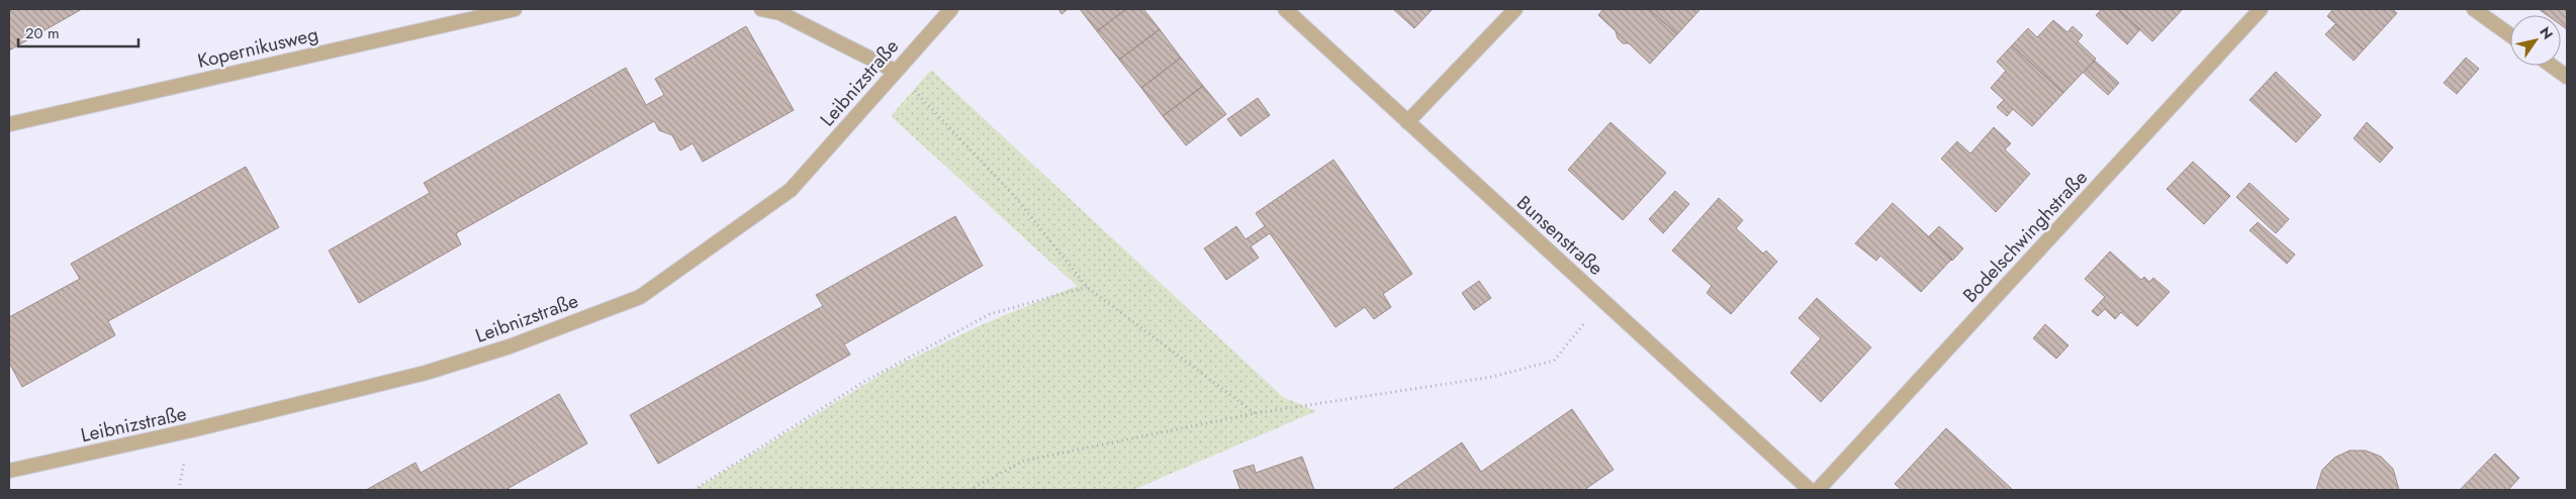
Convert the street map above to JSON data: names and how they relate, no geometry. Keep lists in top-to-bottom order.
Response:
{
  "streets": {
    "street": [
      "Kopernikusweg",
      "Leibnizstraße",
      "Bunsenstraße",
      "Bodelschwinghstraße"
    ]
  },
  "scale_bar": "20 m",
  "north": "top right"
}
